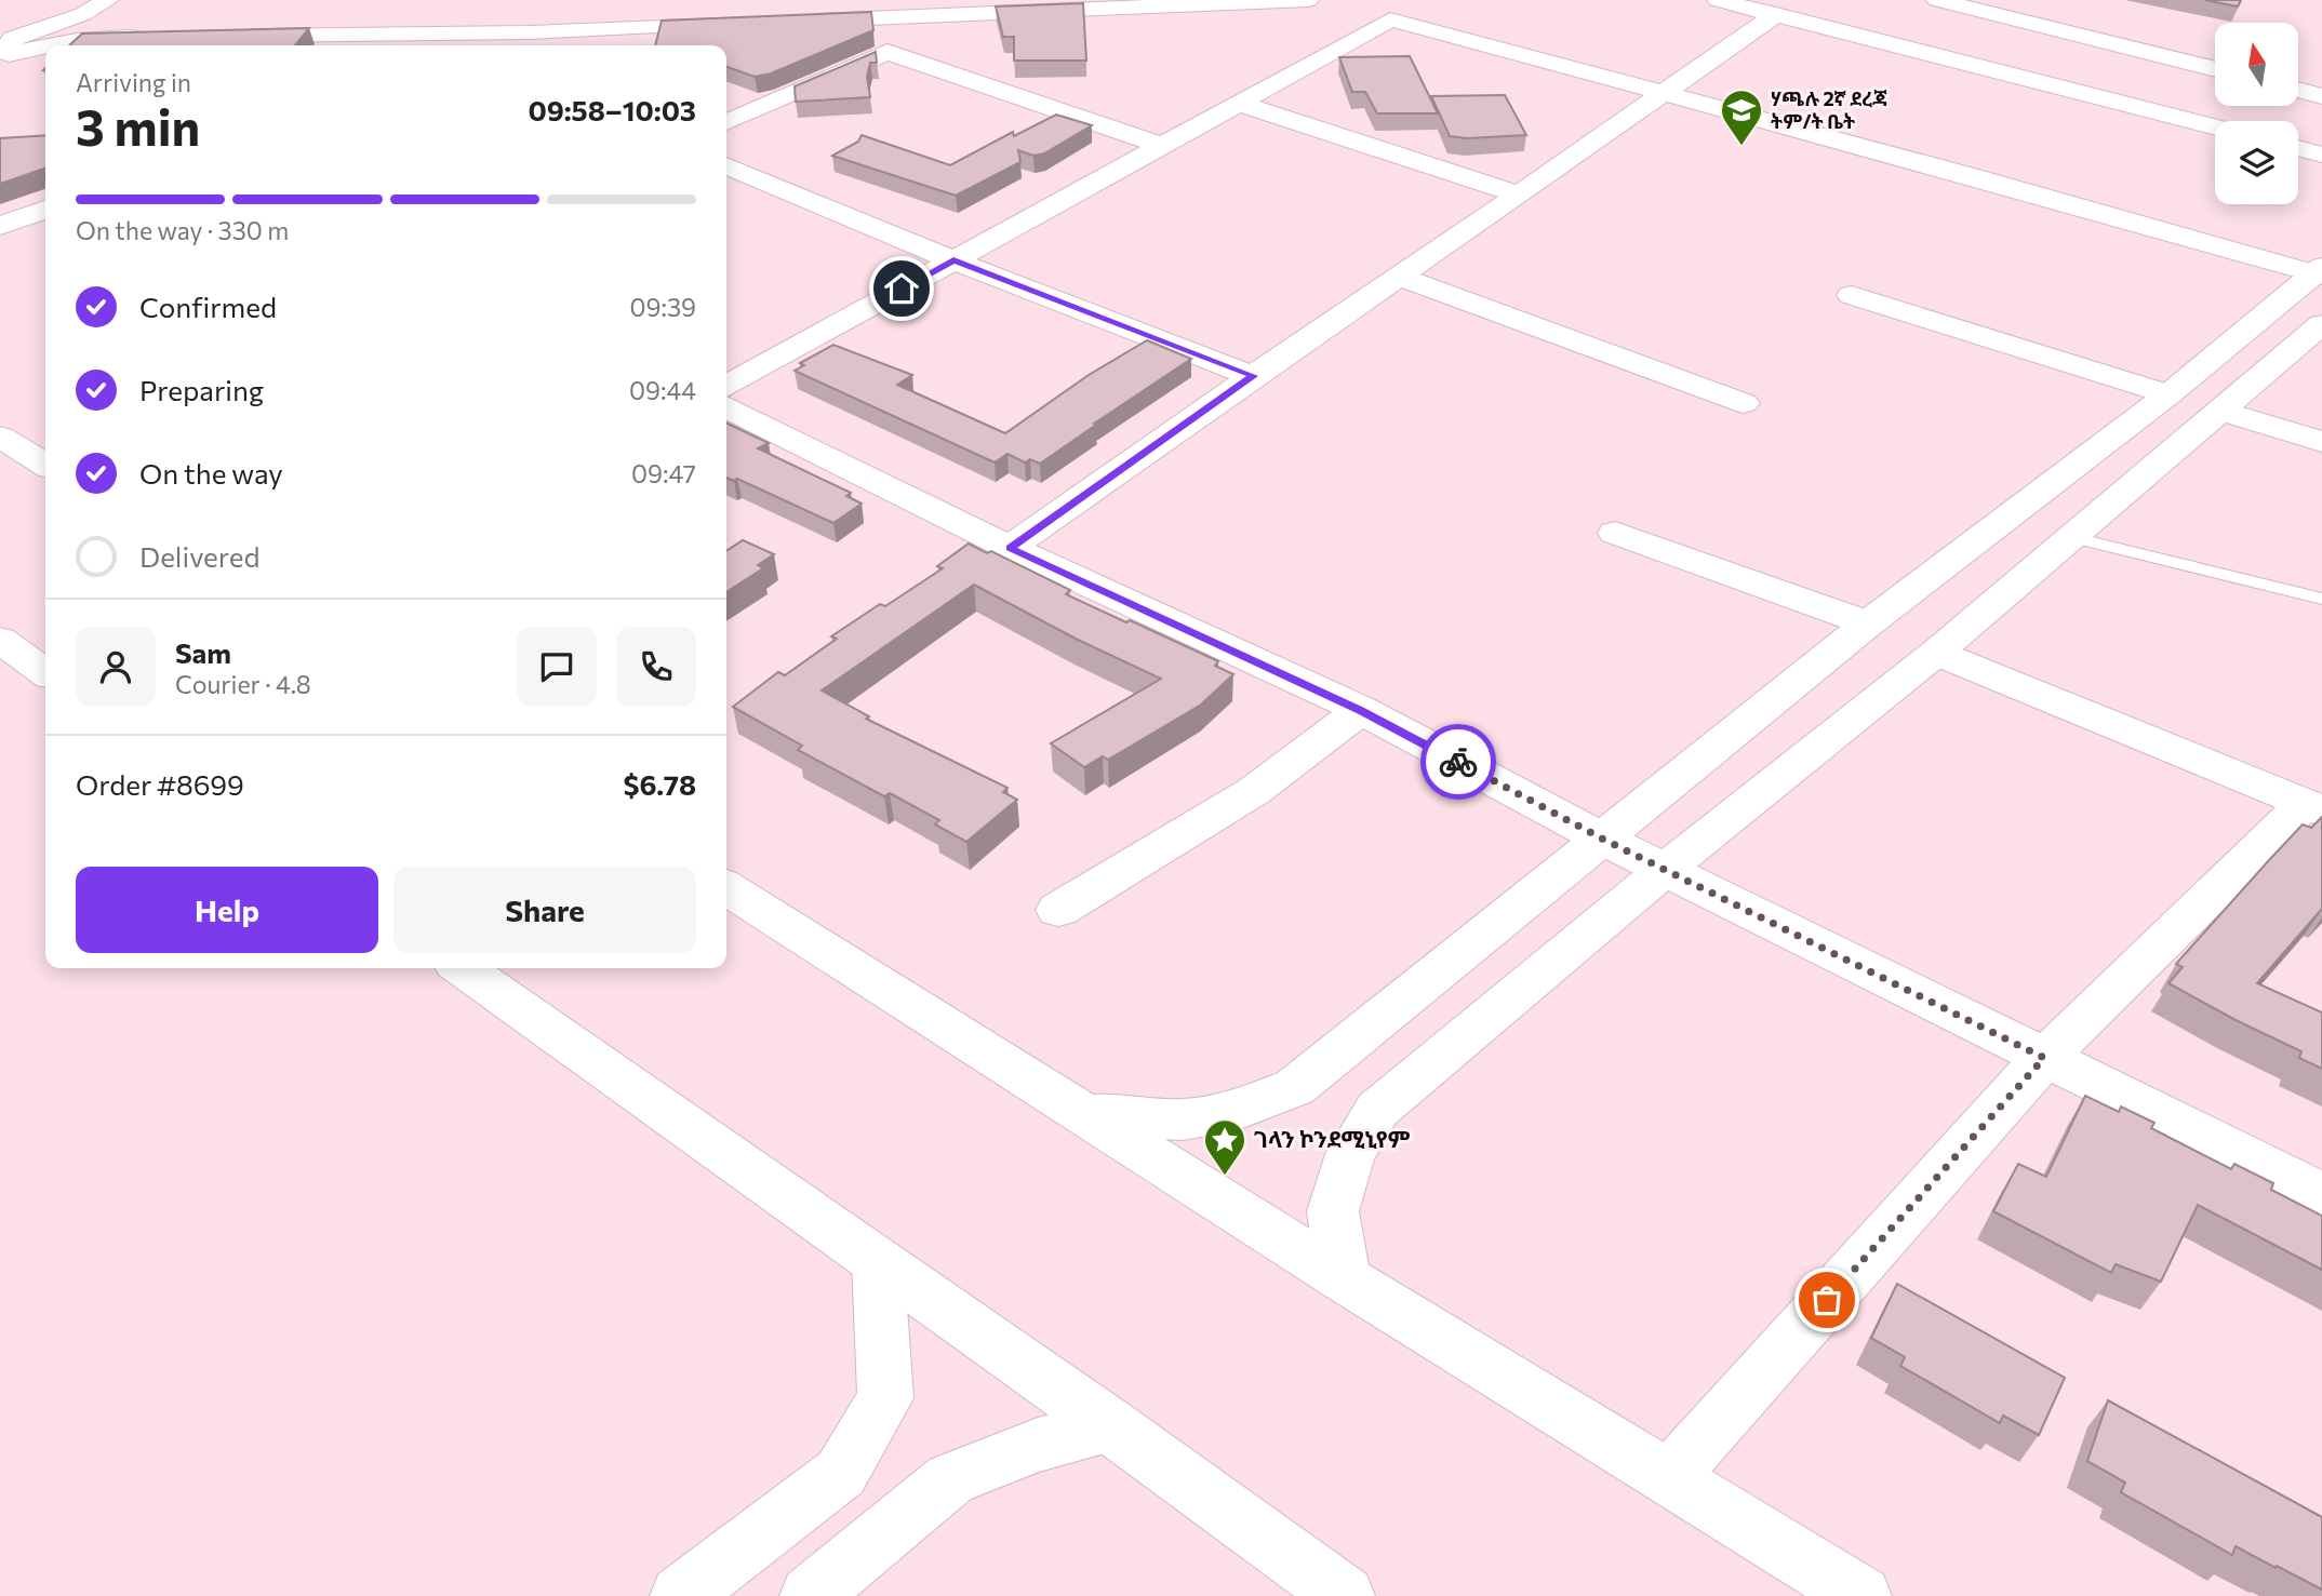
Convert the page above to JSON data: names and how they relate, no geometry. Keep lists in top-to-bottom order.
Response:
{
  "places": {
    "school or university": ["ሃጫሉ 2ኛ ደረጃ ትም/ት ቤት"],
    "place": ["ገላን ኮንደሚኒየም"]
  },
  "north": "top",
  "page": {
    "heading": ["3 min", "Arriving in", "09:58–10:03"],
    "panel": [
      "Sam",
      "Courier · 4.8",
      "Order #8699",
      "$6.78"
    ],
    "bar": "On the way · 330 m",
    "list": [
      ["Confirmed", "09:39"],
      ["Preparing", "09:44"],
      ["On the way", "09:47"],
      "Delivered"
    ],
    "buttons": ["Help", "Share"]
  }
}
